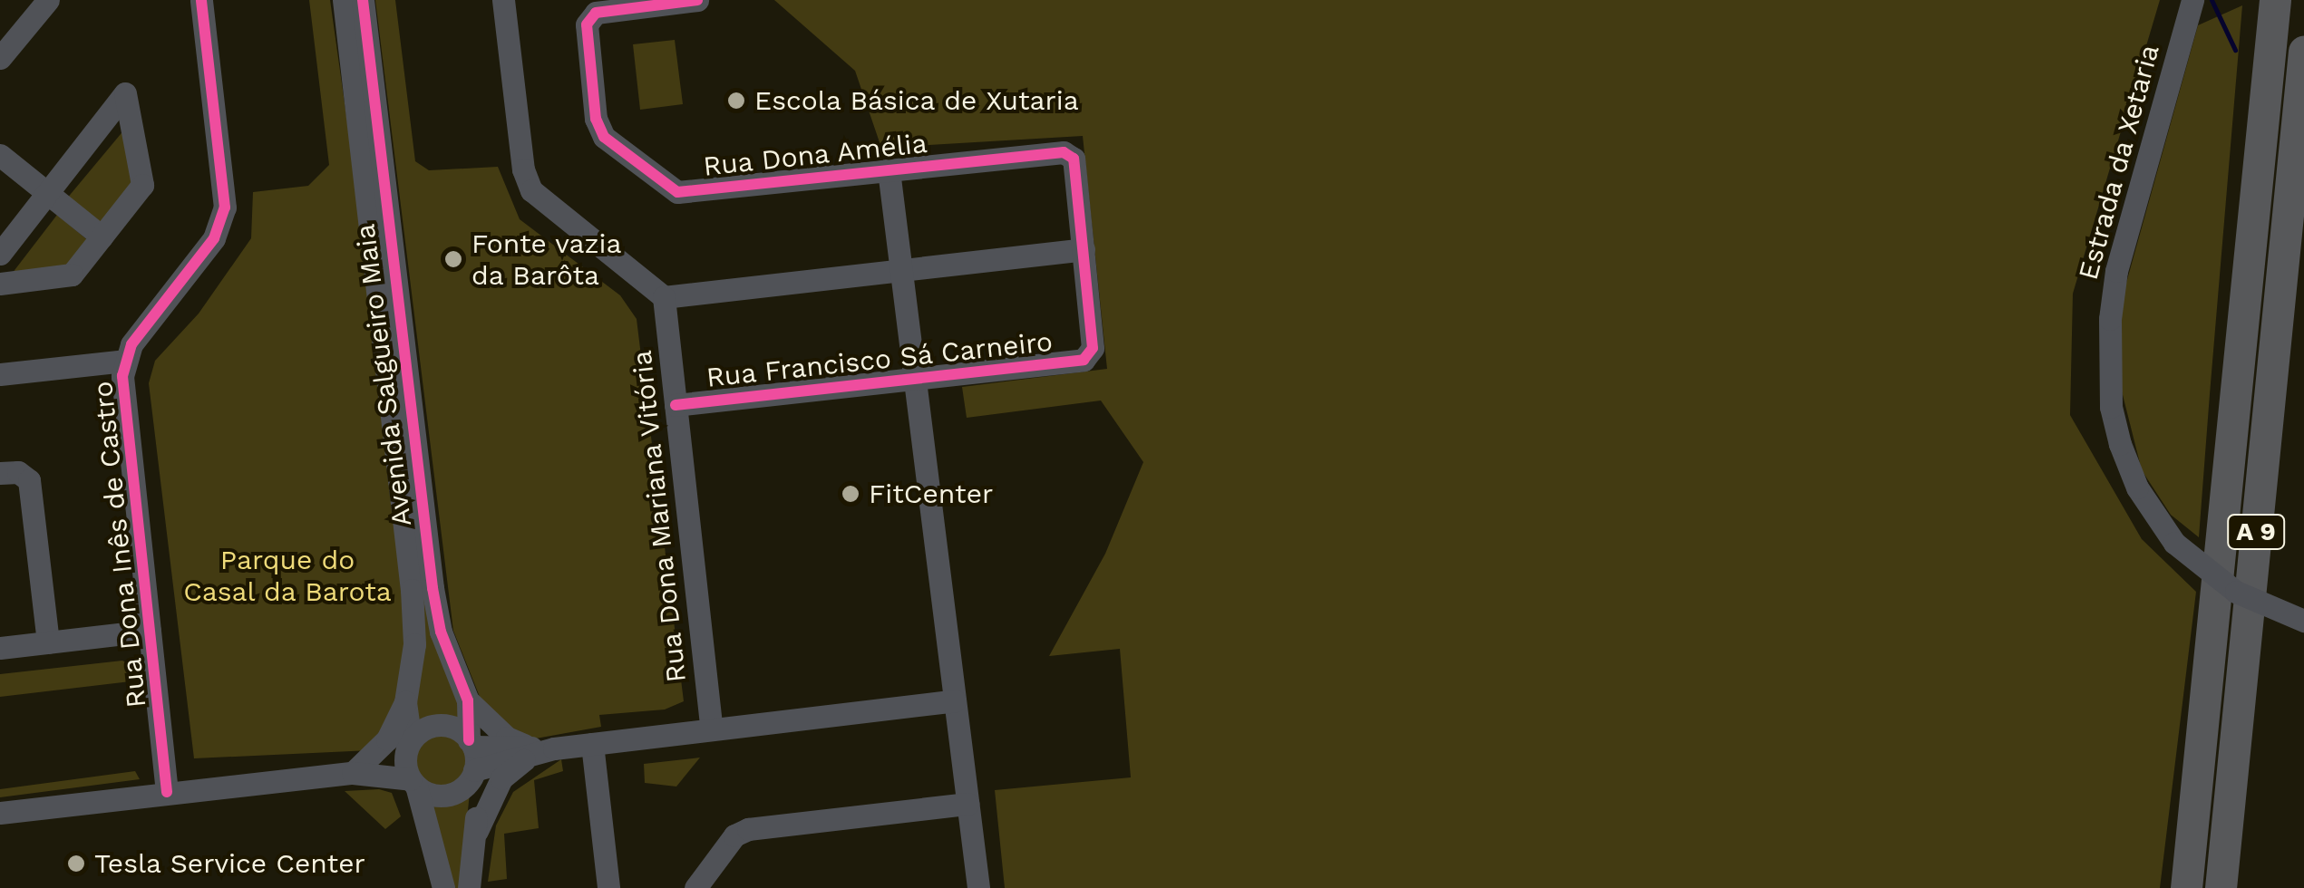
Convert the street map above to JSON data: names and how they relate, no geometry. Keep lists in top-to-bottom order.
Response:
{
  "streets": {
    "highway": ["A 9"],
    "street": [
      "Rua Dona Amélia",
      "Estrada da Xetaria",
      "Rua Francisco Sá Carneiro",
      "Avenida Salgueiro Maia",
      "Rua Dona Mariana Vitória",
      "Rua Dona Inês de Castro"
    ]
  },
  "crossings": [
    ["Rua Dona Amélia", "Rua Francisco Sá Carneiro"],
    ["Rua Francisco Sá Carneiro", "Rua Dona Mariana Vitória"]
  ],
  "parks": ["Parque do Casal da Barota"],
  "places": [
    "Escola Básica de Xutaria",
    "Fonte vazia da Barôta",
    "FitCenter",
    "Tesla Service Center"
  ]
}
